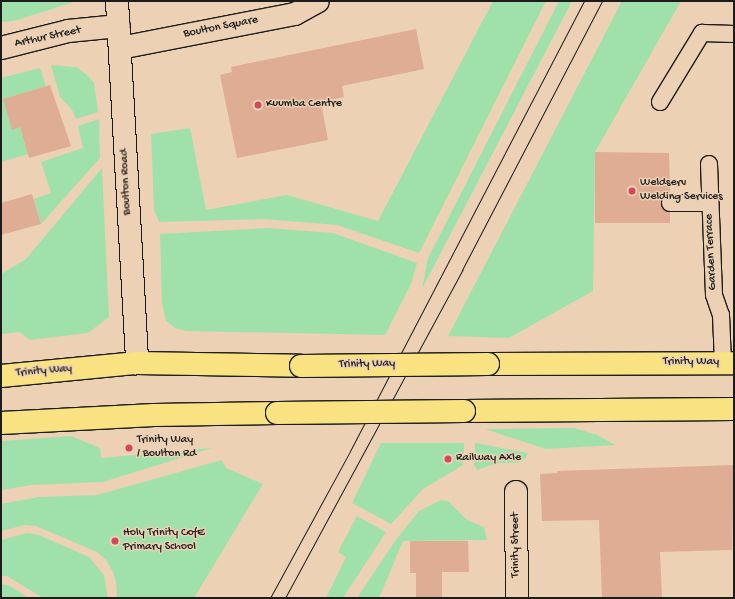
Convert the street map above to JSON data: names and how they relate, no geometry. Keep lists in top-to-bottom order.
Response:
{
  "streets": {
    "main road": ["Trinity Way"],
    "street": [
      "Boulton Square",
      "Arthur Street",
      "Boulton Road",
      "Trinity Street"
    ],
    "lane": ["Garden Terrace"]
  },
  "crossings": [
    ["Boulton Square", "Boulton Road"],
    ["Arthur Street", "Boulton Road"],
    ["Boulton Road", "Trinity Way"],
    ["Garden Terrace", "Trinity Way"]
  ],
  "places": [
    "Kuumba Centre",
    "Weldserv Welding Services",
    "Trinity Way / Boulton Rd",
    "Railway Axle",
    "Holy Trinity CofE Primary School"
  ]
}
